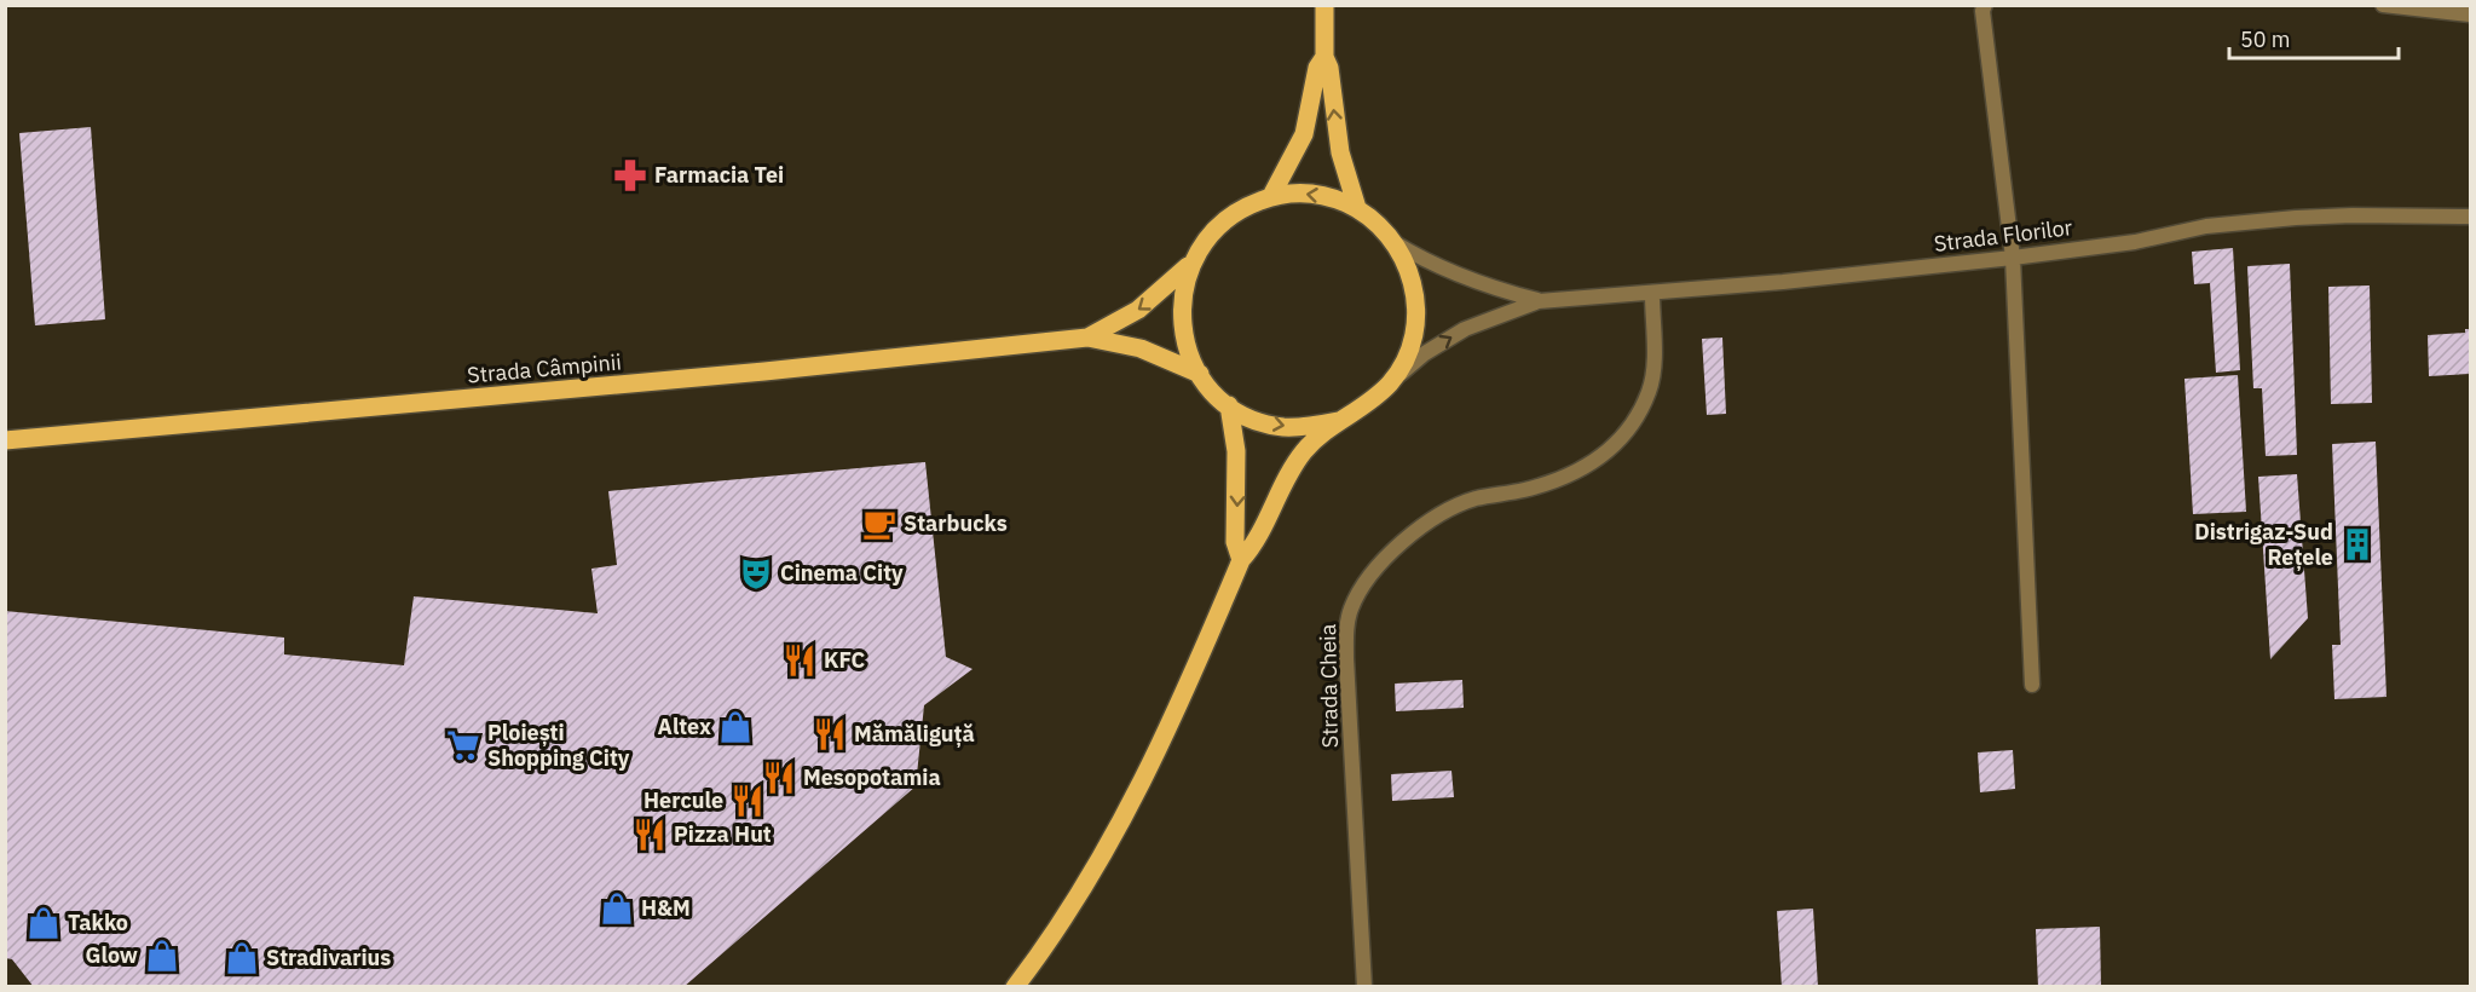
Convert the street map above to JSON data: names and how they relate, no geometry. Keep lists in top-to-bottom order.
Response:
{
  "streets": {
    "main road": ["Strada Câmpinii"],
    "street": ["Strada Florilor", "Strada Cheia"]
  },
  "crossings": [
    ["Strada Florilor", "Strada Cheia"]
  ],
  "places": {
    "pharmacy": ["Farmacia Tei"],
    "cafe": ["Starbucks"],
    "building": ["Distrigaz-Sud Rețele"],
    "theatre": ["Cinema City"],
    "restaurant": [
      "KFC",
      "Mămăliguță",
      "Mesopotamia",
      "Hercule",
      "Pizza Hut"
    ],
    "shop": [
      "Altex",
      "H&M",
      "Takko",
      "Glow",
      "Stradivarius"
    ],
    "supermarket": ["Ploiești Shopping City"]
  },
  "scale_bar": "50 m"
}
